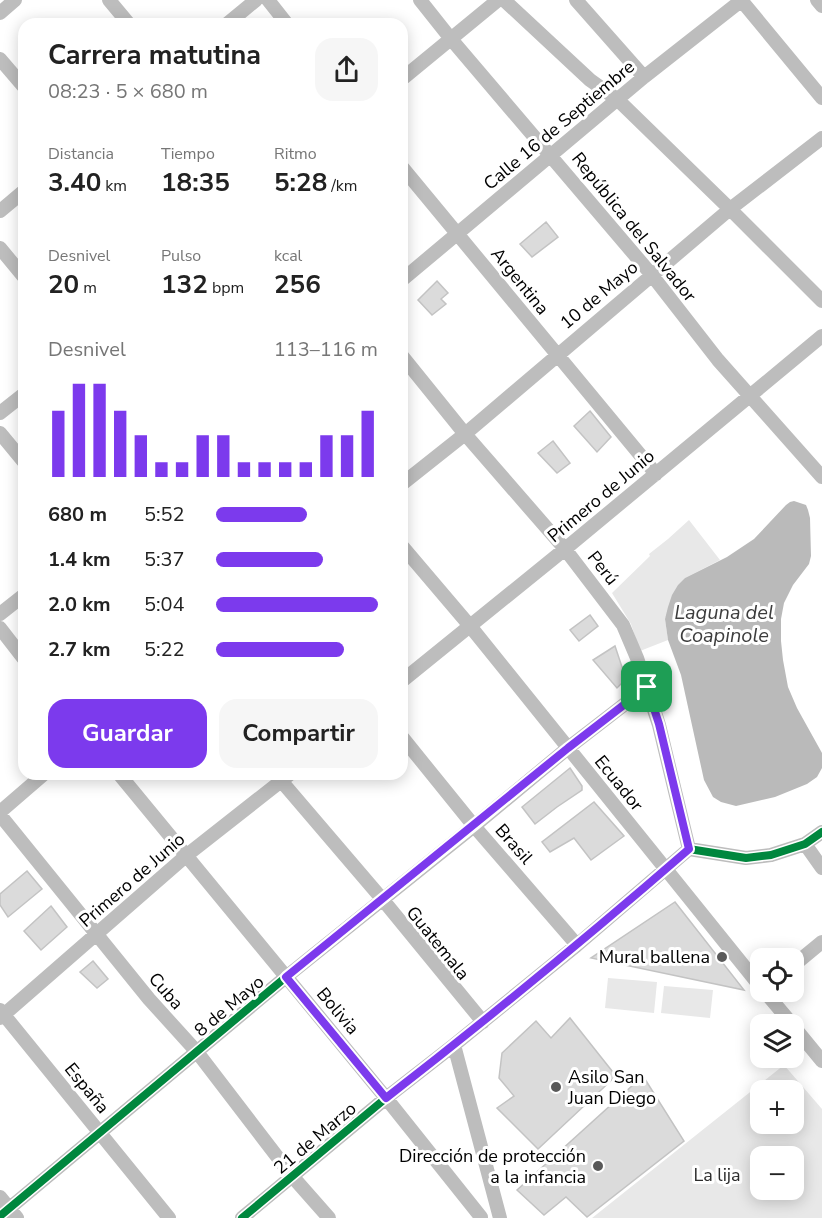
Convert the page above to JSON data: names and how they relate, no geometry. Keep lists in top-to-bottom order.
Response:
{
  "streets": {
    "street": [
      "Calle 16 de Septiembre",
      "República del Salvador",
      "Argentina",
      "10 de Mayo",
      "Primero de Junio",
      "Perú",
      "Ecuador",
      "Brasil",
      "Guatemala",
      "Cuba",
      "8 de Mayo",
      "Bolivia",
      "España",
      "21 de Marzo"
    ]
  },
  "crossings": [
    ["Calle 16 de Septiembre", "República del Salvador"],
    ["Calle 16 de Septiembre", "Argentina"],
    ["República del Salvador", "10 de Mayo"],
    ["República del Salvador", "Primero de Junio"],
    ["Argentina", "10 de Mayo"],
    ["Argentina", "Primero de Junio"],
    ["10 de Mayo", "Perú"],
    ["Primero de Junio", "Perú"],
    ["Primero de Junio", "Ecuador"],
    ["Primero de Junio", "Cuba"],
    ["Primero de Junio", "Bolivia"],
    ["Primero de Junio", "España"],
    ["Perú", "8 de Mayo"],
    ["Perú", "21 de Marzo"],
    ["Ecuador", "8 de Mayo"],
    ["Ecuador", "21 de Marzo"],
    ["Brasil", "8 de Mayo"],
    ["Brasil", "21 de Marzo"],
    ["Guatemala", "8 de Mayo"],
    ["Guatemala", "21 de Marzo"],
    ["Cuba", "8 de Mayo"],
    ["Cuba", "21 de Marzo"],
    ["8 de Mayo", "Bolivia"],
    ["8 de Mayo", "España"],
    ["Bolivia", "21 de Marzo"]
  ],
  "water": ["Laguna del Coapinole"],
  "parks": ["La lija"],
  "places": ["Mural ballena", "Asilo San Juan Diego", "Dirección de protección a la infancia"],
  "page": {
    "heading": ["Carrera matutina", "08:23 · 5 × 680 m"],
    "stats": [
      ["Distancia", "3.40 km"],
      ["Tiempo", "18:35"],
      ["Ritmo", "5:28 /km"],
      ["Desnivel", "20 m"],
      ["Pulso", "132 bpm"],
      ["kcal", "256"]
    ],
    "chart": ["Desnivel", "113–116 m"],
    "list": [
      {
        "name": "680 m",
        "note": "5:52"
      },
      {
        "name": "1.4 km",
        "note": "5:37"
      },
      {
        "name": "2.0 km",
        "note": "5:04"
      },
      {
        "name": "2.7 km",
        "note": "5:22"
      }
    ],
    "buttons": ["Guardar", "Compartir"],
    "map_buttons": ["+", "−"]
  }
}
